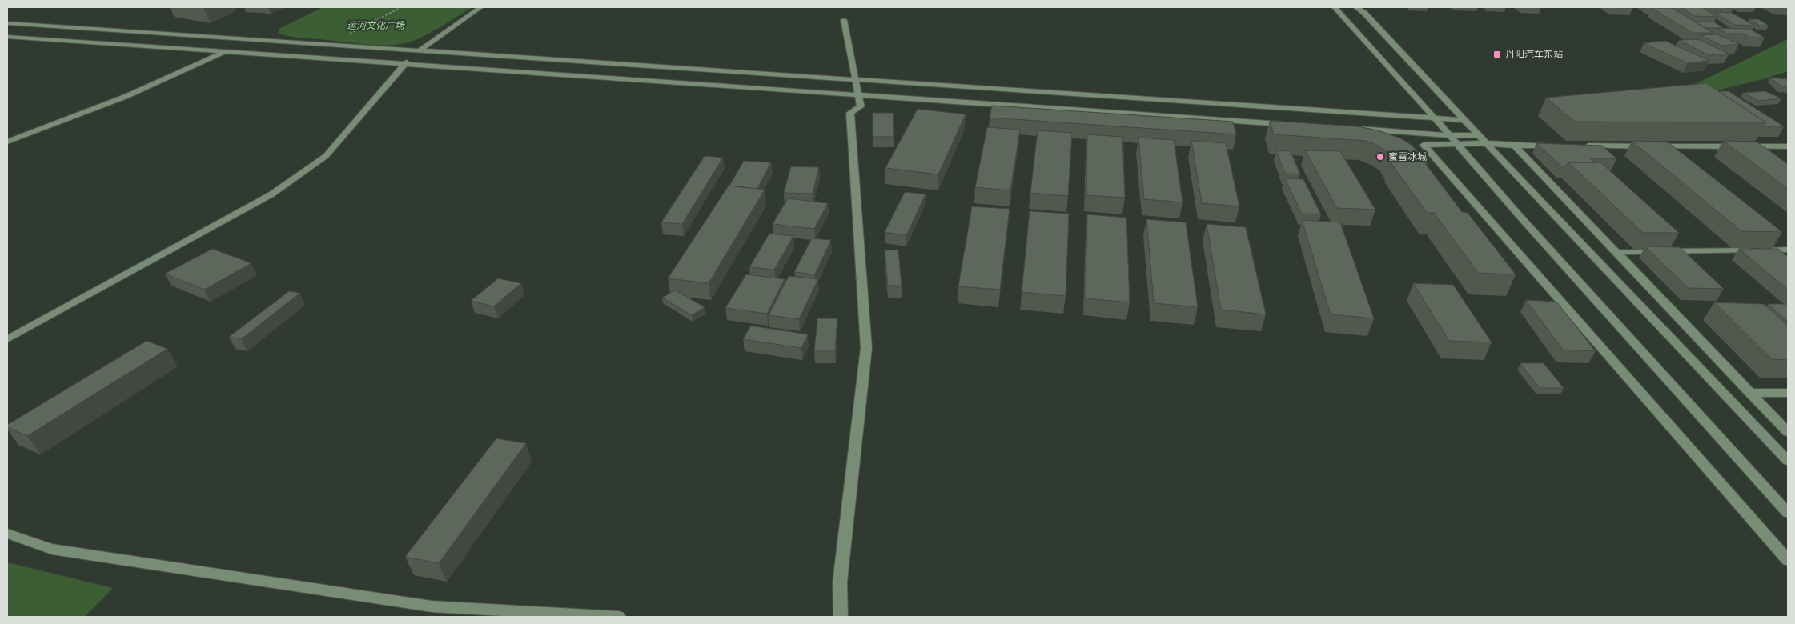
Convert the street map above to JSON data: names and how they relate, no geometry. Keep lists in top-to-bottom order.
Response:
{
  "parks": ["运河文化广场"],
  "places": {
    "transit": ["丹阳汽车东站"],
    "other": ["蜜雪冰城"]
  }
}
